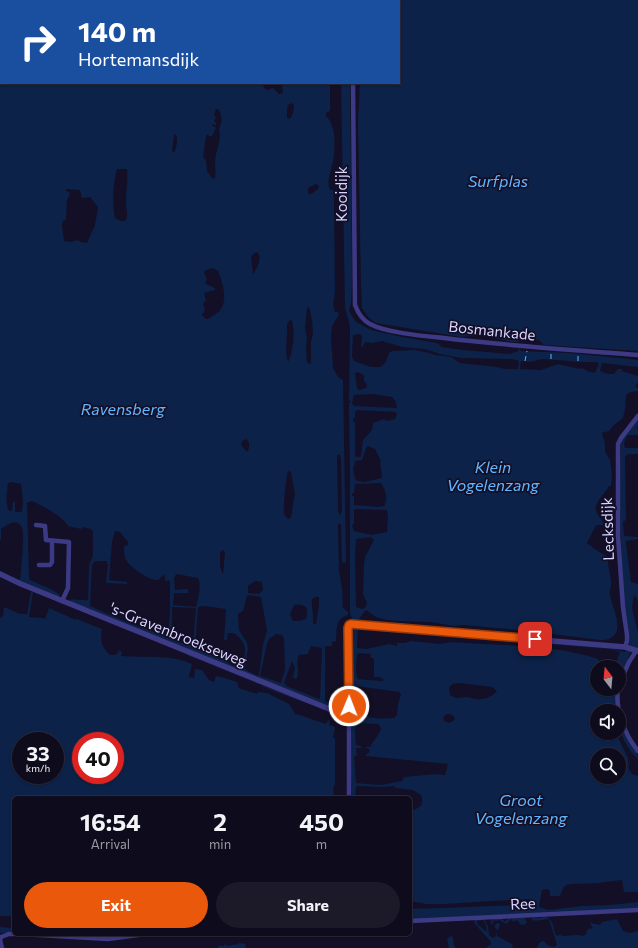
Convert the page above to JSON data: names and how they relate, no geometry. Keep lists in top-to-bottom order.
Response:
{
  "streets": {
    "street": [
      "Kooidijk",
      "Bosmankade",
      "Lecksdijk",
      "'s-Gravenbroekseweg",
      "Ree"
    ]
  },
  "crossings": [
    ["Kooidijk", "Bosmankade"]
  ],
  "water": [
    "Surfplas",
    "Ravensberg",
    "Klein Vogelenzang",
    "Groot Vogelenzang"
  ],
  "north": "top",
  "page": {
    "turn": ["140 m", "Hortemansdijk"],
    "speed": "33 km/h",
    "limit": "40",
    "eta": [
      "16:54",
      "Arrival",
      "2",
      "min",
      "450",
      "m"
    ],
    "buttons": ["Exit", "Share"]
  }
}
